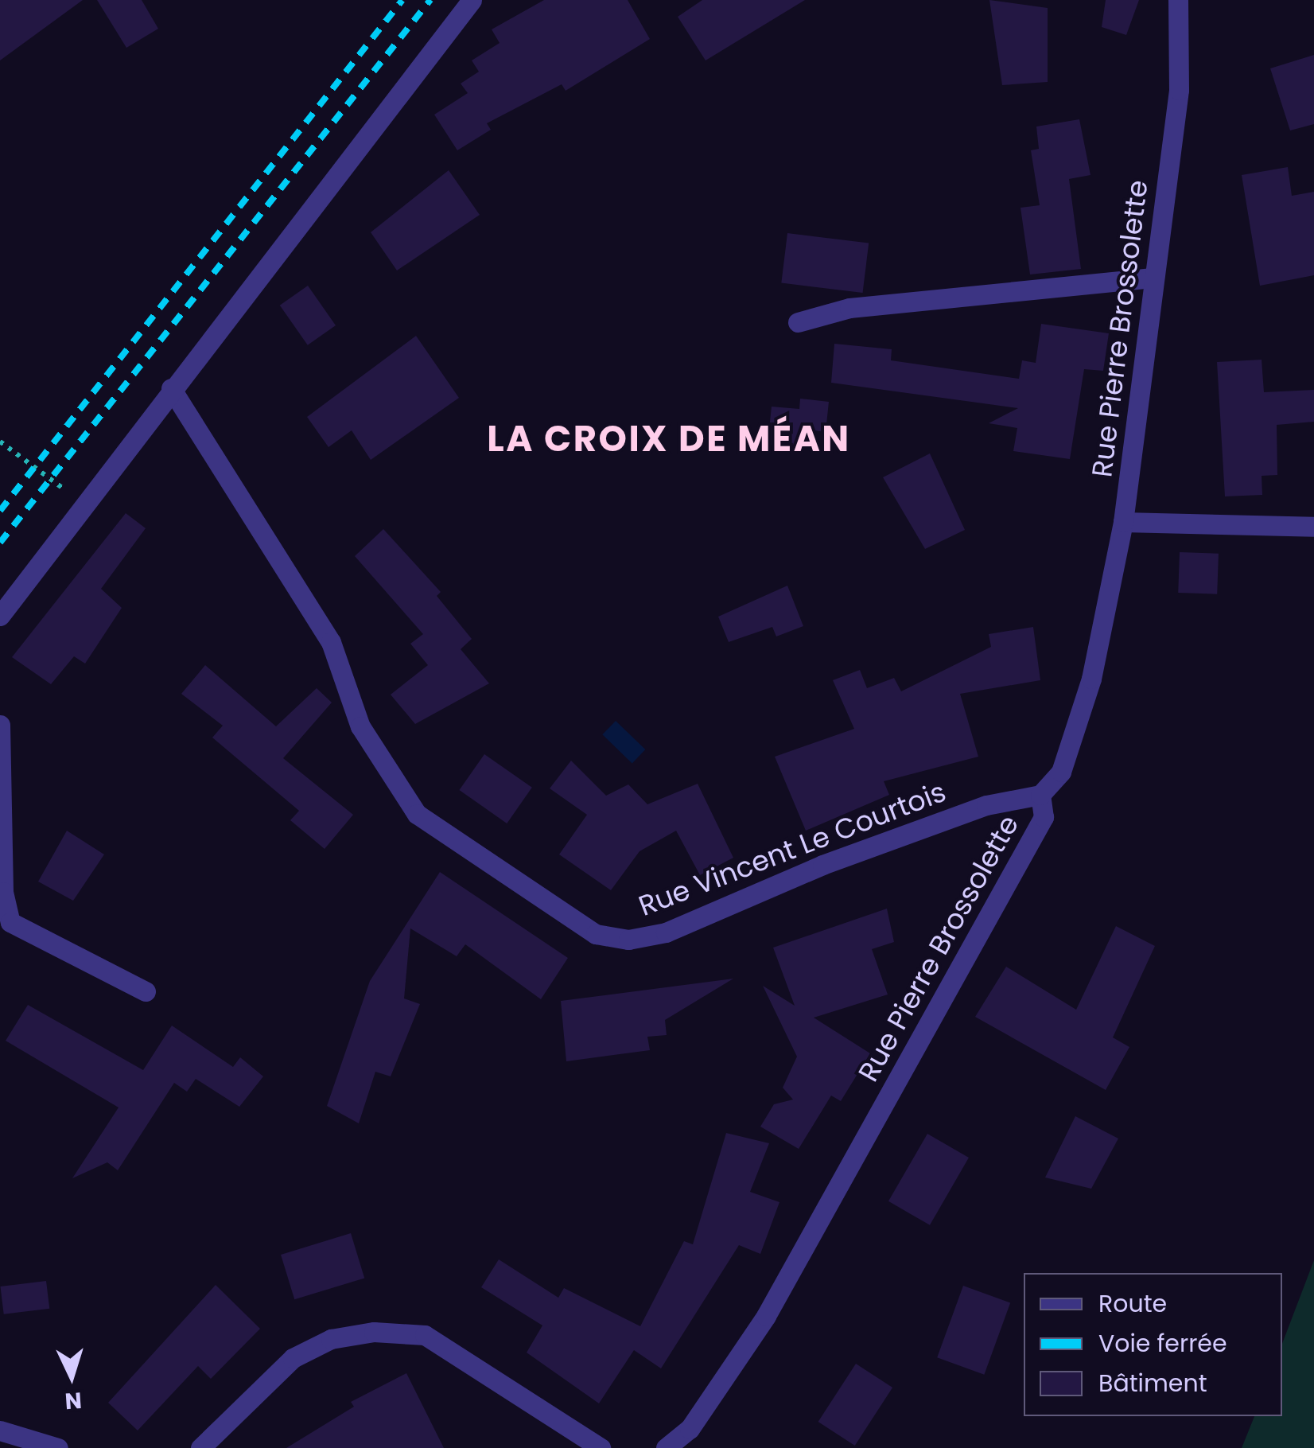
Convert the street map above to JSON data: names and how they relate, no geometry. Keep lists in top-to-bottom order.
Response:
{
  "streets": {
    "street": ["Rue Pierre Brossolette", "Rue Vincent Le Courtois"]
  },
  "crossings": [
    ["Rue Pierre Brossolette", "Rue Vincent Le Courtois"]
  ],
  "districts": ["LA CROIX DE MÉAN"],
  "legend": ["Route", "Voie ferrée", "Bâtiment"],
  "north": "bottom"
}
